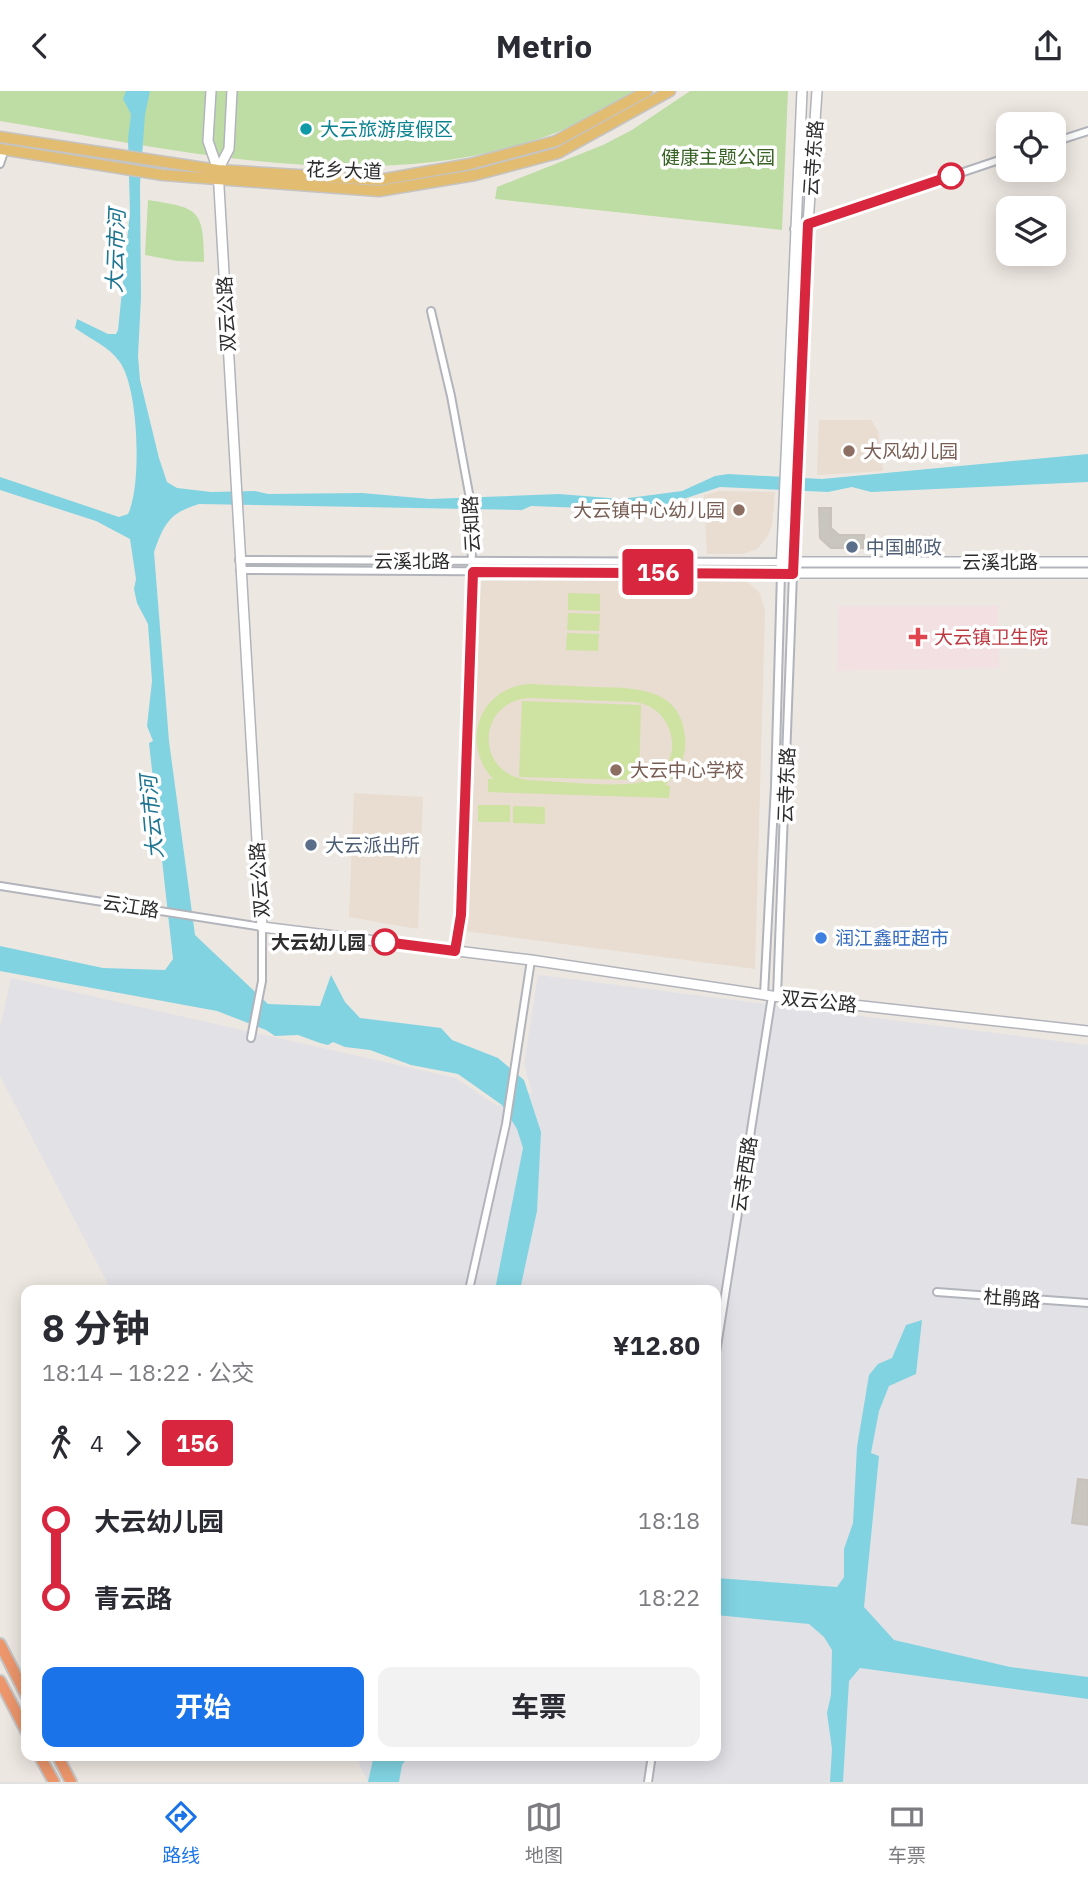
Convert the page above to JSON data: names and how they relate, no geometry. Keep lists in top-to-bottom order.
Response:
{
  "streets": {
    "main road": ["花乡大道"],
    "street": [
      "云寺东路",
      "双云公路",
      "云知路",
      "云溪北路",
      "云江路",
      "云寺西路",
      "杜鹃路"
    ]
  },
  "crossings": [
    ["云寺东路", "双云公路"],
    ["云寺东路", "云溪北路"],
    ["云寺东路", "云寺西路"],
    ["花乡大道", "双云公路"],
    ["双云公路", "云知路"],
    ["双云公路", "云溪北路"],
    ["双云公路", "云江路"],
    ["双云公路", "云寺西路"],
    ["云知路", "云溪北路"]
  ],
  "water": ["大云市河"],
  "parks": ["健康主题公园"],
  "places": {
    "other": [
      "大云旅游度假区",
      "大风幼儿园",
      "大云镇中心幼儿园",
      "中国邮政",
      "大云中心学校",
      "大云派出所",
      "润江鑫旺超市",
      "大云幼儿园"
    ],
    "health": ["大云镇卫生院"]
  },
  "lines": ["bus line 156"],
  "page": {
    "header": "Metrio",
    "on_map": "156",
    "heading": ["8 分钟", "18:14 – 18:22 · 公交", "¥12.80"],
    "legs": ["4", "156"],
    "list": [
      {
        "name": "大云幼儿园",
        "value": "18:18"
      },
      {
        "name": "青云路",
        "value": "18:22"
      }
    ],
    "buttons": ["开始", "车票"],
    "tabs": ["路线", "地图", "车票"]
  }
}
